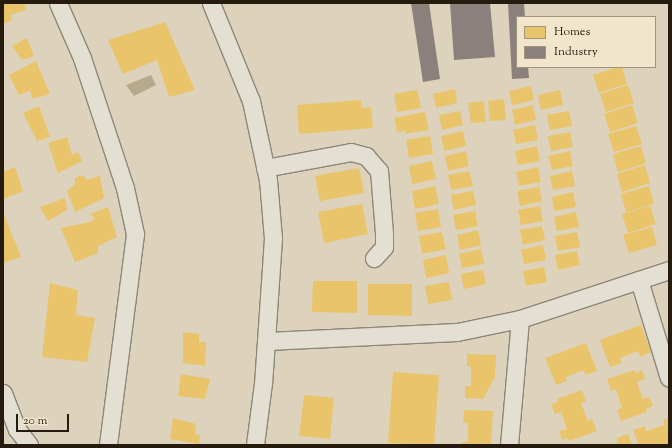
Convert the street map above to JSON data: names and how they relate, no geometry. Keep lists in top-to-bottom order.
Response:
{
  "legend": ["Homes", "Industry"],
  "scale_bar": "20 m"
}
